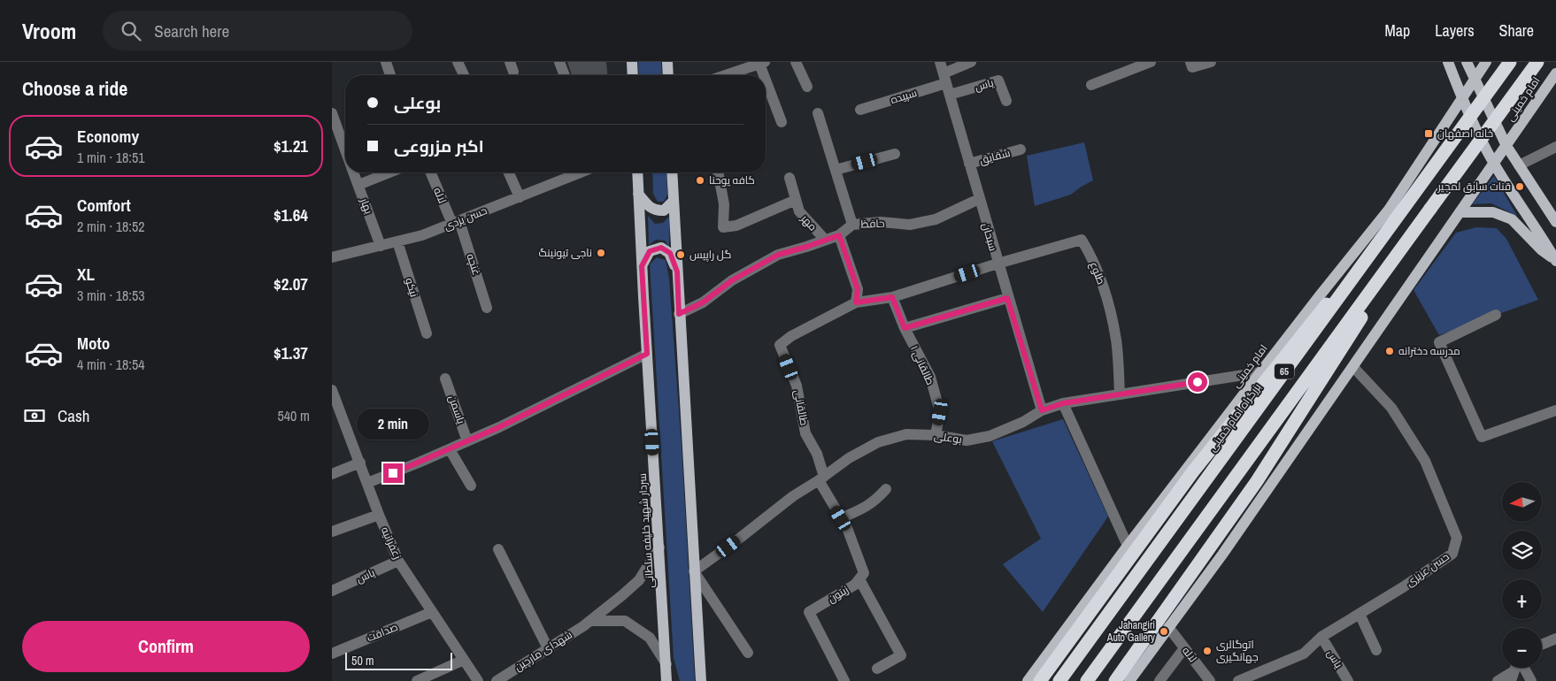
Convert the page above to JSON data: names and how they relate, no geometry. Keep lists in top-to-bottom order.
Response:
{
  "streets": {
    "highway": ["65", "بزرگراه امام خمینی"],
    "main road": ["امام خمینی", "سردار شهید خلیفه سلطانی"],
    "street": [
      "یاس",
      "سپیده",
      "شقایق",
      "لاله",
      "بهار",
      "حسن یزدی",
      "مهر",
      "حافظ",
      "سبحان",
      "غنچه",
      "طلوع",
      "نیکو",
      "طالقانی ۱",
      "طالقانی",
      "یاسمن",
      "بوعلی",
      "زعفرانیه",
      "حسن عزیزی",
      "زیتون",
      "صداقت",
      "شهدای مارچین"
    ]
  },
  "crossings": [
    ["یاس", "سبحان"],
    ["یاس", "زعفرانیه"],
    ["یاس", "حسن عزیزی"],
    ["سپیده", "سبحان"],
    ["امام خمینی", "لاله"],
    ["امام خمینی", "بوعلی"],
    ["امام خمینی", "حسن عزیزی"],
    ["شقایق", "سبحان"],
    ["لاله", "حسن یزدی"],
    ["لاله", "غنچه"],
    ["بهار", "حسن یزدی"],
    ["حسن یزدی", "غنچه"],
    ["حسن یزدی", "نیکو"],
    ["مهر", "حافظ"],
    ["حافظ", "سبحان"],
    ["سبحان", "طلوع"],
    ["سبحان", "طالقانی"],
    ["سبحان", "بوعلی"],
    ["طلوع", "طالقانی"],
    ["طلوع", "بوعلی"],
    ["طالقانی ۱", "طالقانی"],
    ["طالقانی ۱", "بوعلی"],
    ["طالقانی", "بوعلی"],
    ["طالقانی", "زیتون"],
    ["بوعلی", "زیتون"],
    ["سردار شهید خلیفه سلطانی", "شهدای مارچین"],
    ["زعفرانیه", "صداقت"]
  ],
  "places": {
    "transit": ["خانه اصفهان"],
    "other": [
      "کافه یوحنا",
      "قنات سابق لمجیر",
      "ناجی‌ تیونینگ",
      "گل راپیس",
      "مدرسه دخترانه",
      "Jahangiri Auto Gallery",
      "اتوگالری جهانگیری"
    ]
  },
  "scale_bar": "50 m",
  "north": "left",
  "page": {
    "header": "Vroom",
    "search": "Search here",
    "nav": ["Map", "Layers", "Share"],
    "heading": "Choose a ride",
    "banner": ["بوعلی", "اکبر مزروعی"],
    "list": [
      {
        "name": "Economy",
        "note": "1 min · 18:51",
        "value": "$1.21"
      },
      {
        "name": "Comfort",
        "note": "2 min · 18:52",
        "value": "$1.64"
      },
      {
        "name": "XL",
        "note": "3 min · 18:53",
        "value": "$2.07"
      },
      {
        "name": "Moto",
        "note": "4 min · 18:54",
        "value": "$1.37"
      }
    ],
    "pay": ["Cash", "540 m"],
    "bubble": "2 min",
    "map_buttons": ["+", "−"],
    "buttons": "Confirm",
    "scale": "50 m"
  }
}
